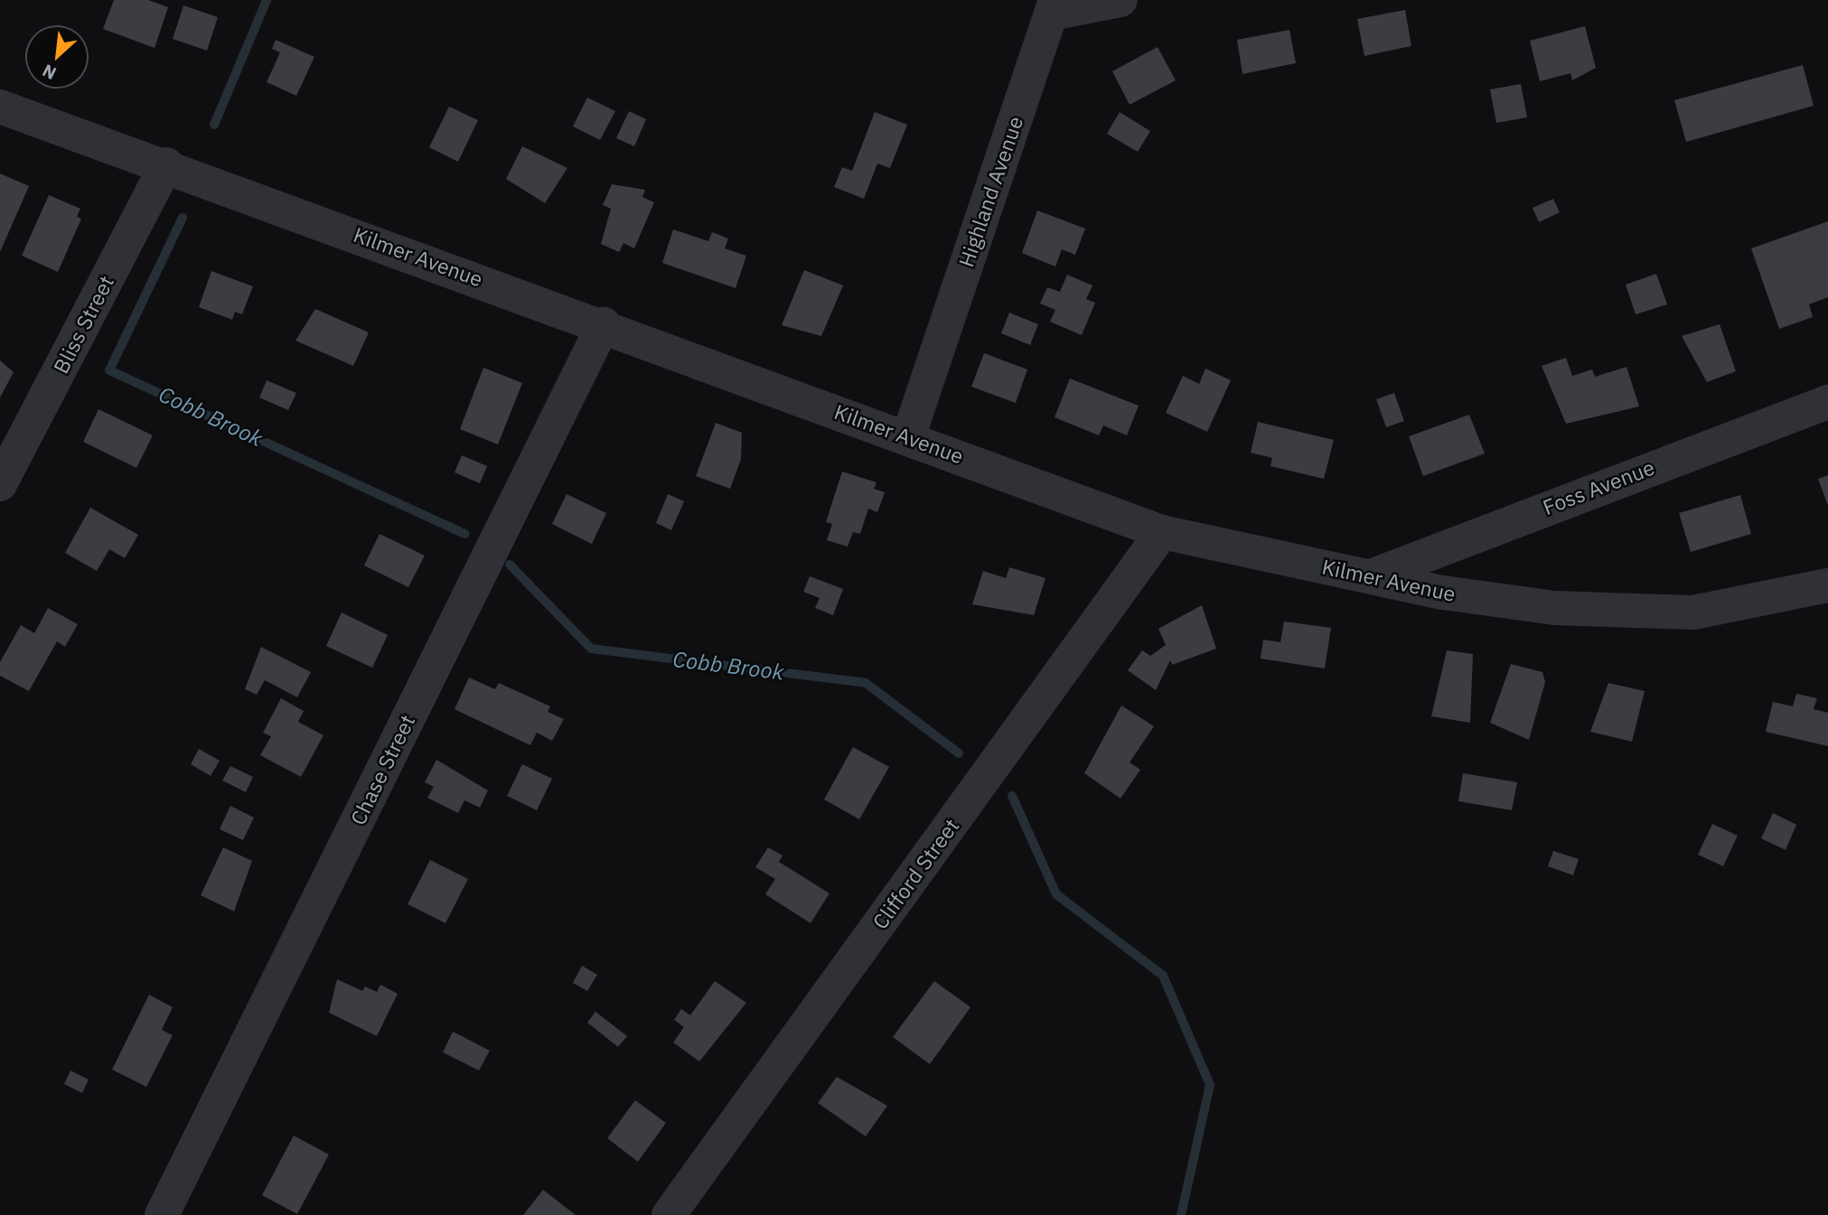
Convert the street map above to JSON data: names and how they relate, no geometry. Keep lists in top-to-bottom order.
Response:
{
  "streets": {
    "street": [
      "Highland Avenue",
      "Kilmer Avenue",
      "Bliss Street",
      "Foss Avenue",
      "Chase Street",
      "Clifford Street"
    ]
  },
  "crossings": [
    ["Highland Avenue", "Kilmer Avenue"],
    ["Kilmer Avenue", "Bliss Street"],
    ["Kilmer Avenue", "Foss Avenue"],
    ["Kilmer Avenue", "Chase Street"],
    ["Kilmer Avenue", "Clifford Street"]
  ],
  "water": ["Cobb Brook"],
  "north": "bottom left"
}
